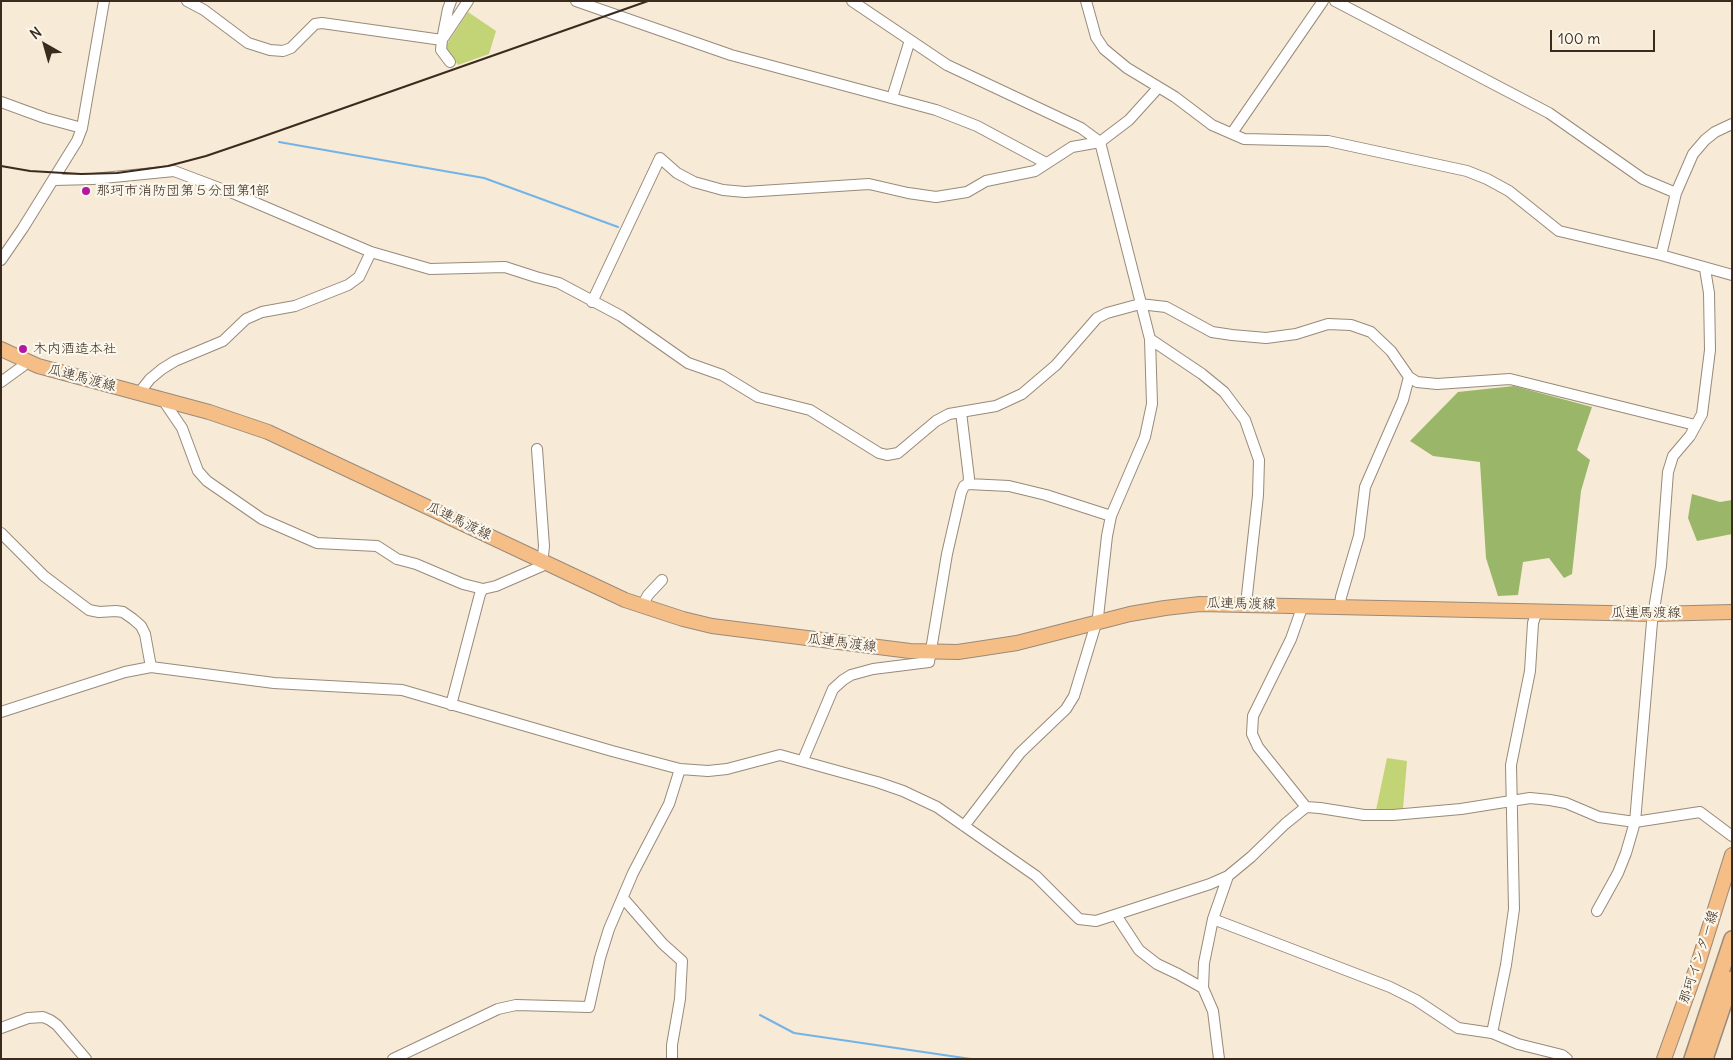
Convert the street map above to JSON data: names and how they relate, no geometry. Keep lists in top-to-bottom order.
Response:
{
  "streets": {
    "main road": ["瓜連馬渡線", "那珂インター線"]
  },
  "places": ["那珂市消防団第５分団第1部", "木内酒造本社"],
  "scale_bar": "100 m",
  "north": "top left"
}
